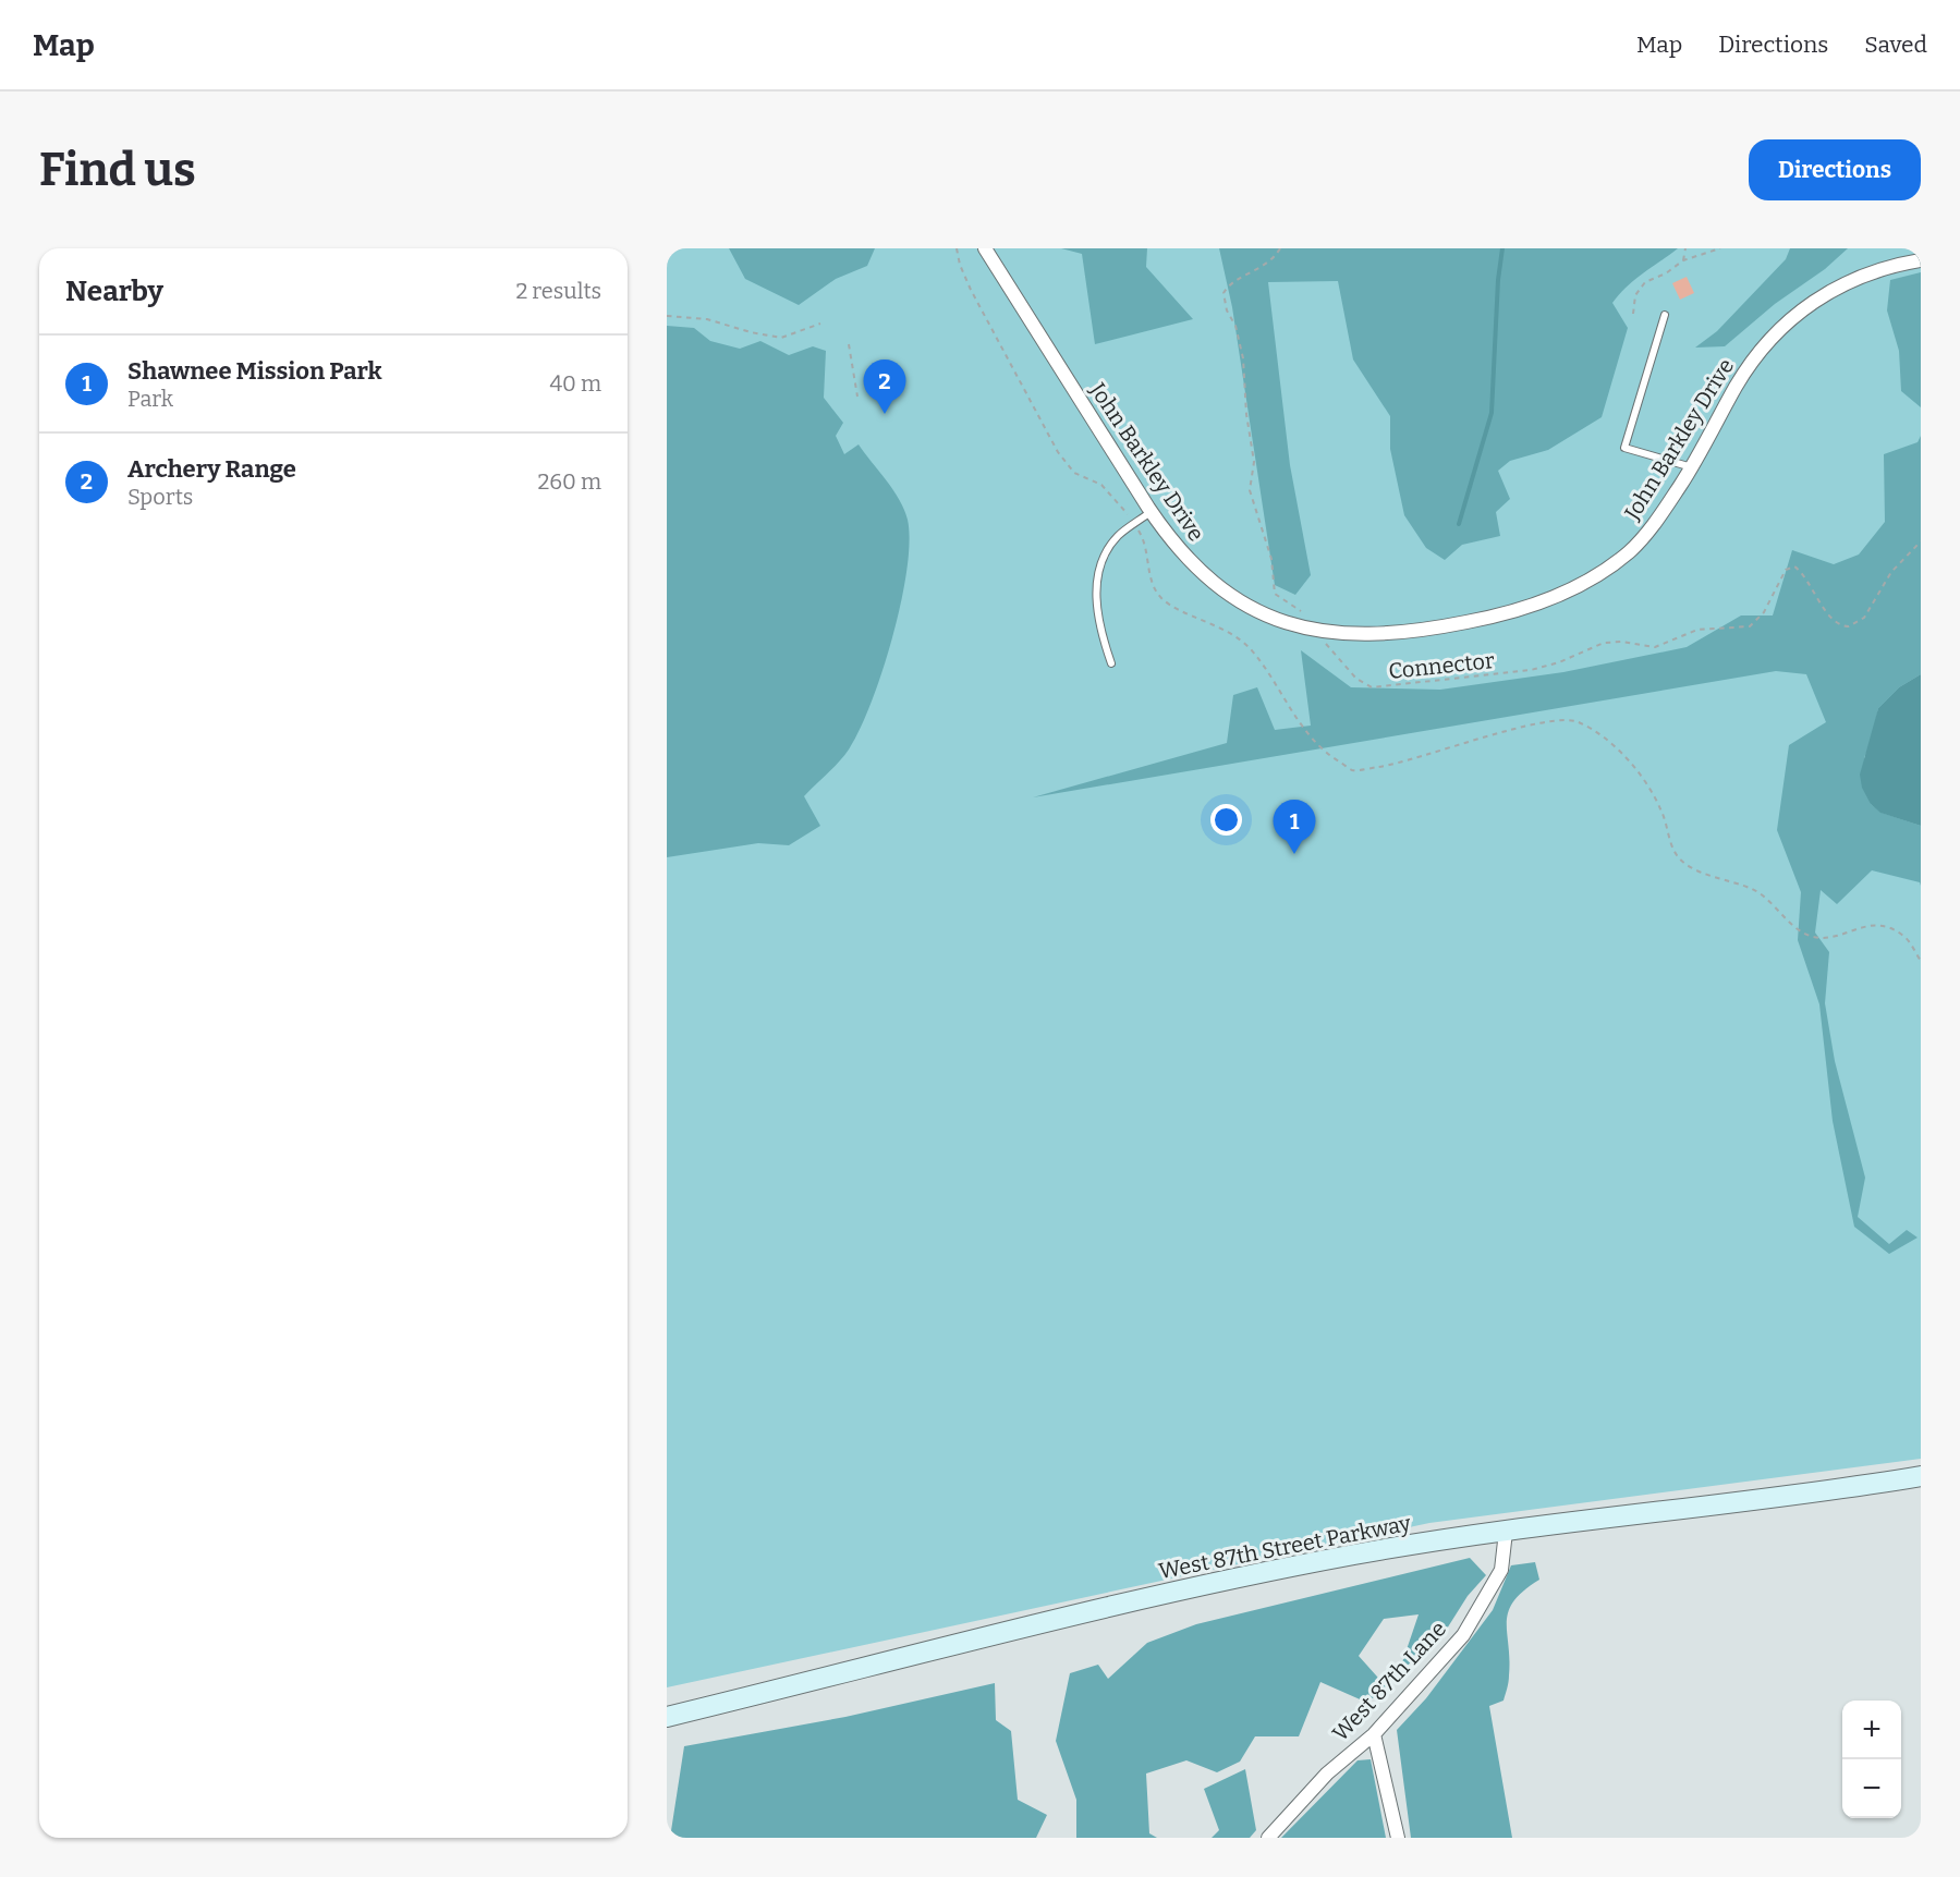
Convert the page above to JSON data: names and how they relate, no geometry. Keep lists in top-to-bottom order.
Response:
{
  "streets": {
    "main road": ["West 87th Street Parkway"],
    "street": ["John Barkley Drive", "West 87th Lane"],
    "path": ["Connector"]
  },
  "crossings": [
    ["John Barkley Drive", "Connector"],
    ["West 87th Street Parkway", "West 87th Lane"]
  ],
  "page": {
    "header": "Map",
    "nav": ["Map", "Directions", "Saved"],
    "buttons": "Directions",
    "title": "Find us",
    "heading": ["Nearby", "2 results"],
    "list": [
      {
        "mark": "1",
        "name": "Shawnee Mission Park",
        "note": "Park",
        "value": "40 m"
      },
      {
        "mark": "2",
        "name": "Archery Range",
        "note": "Sports",
        "value": "260 m"
      }
    ],
    "pins": ["2", "1"],
    "map_buttons": ["+", "−"]
  }
}
